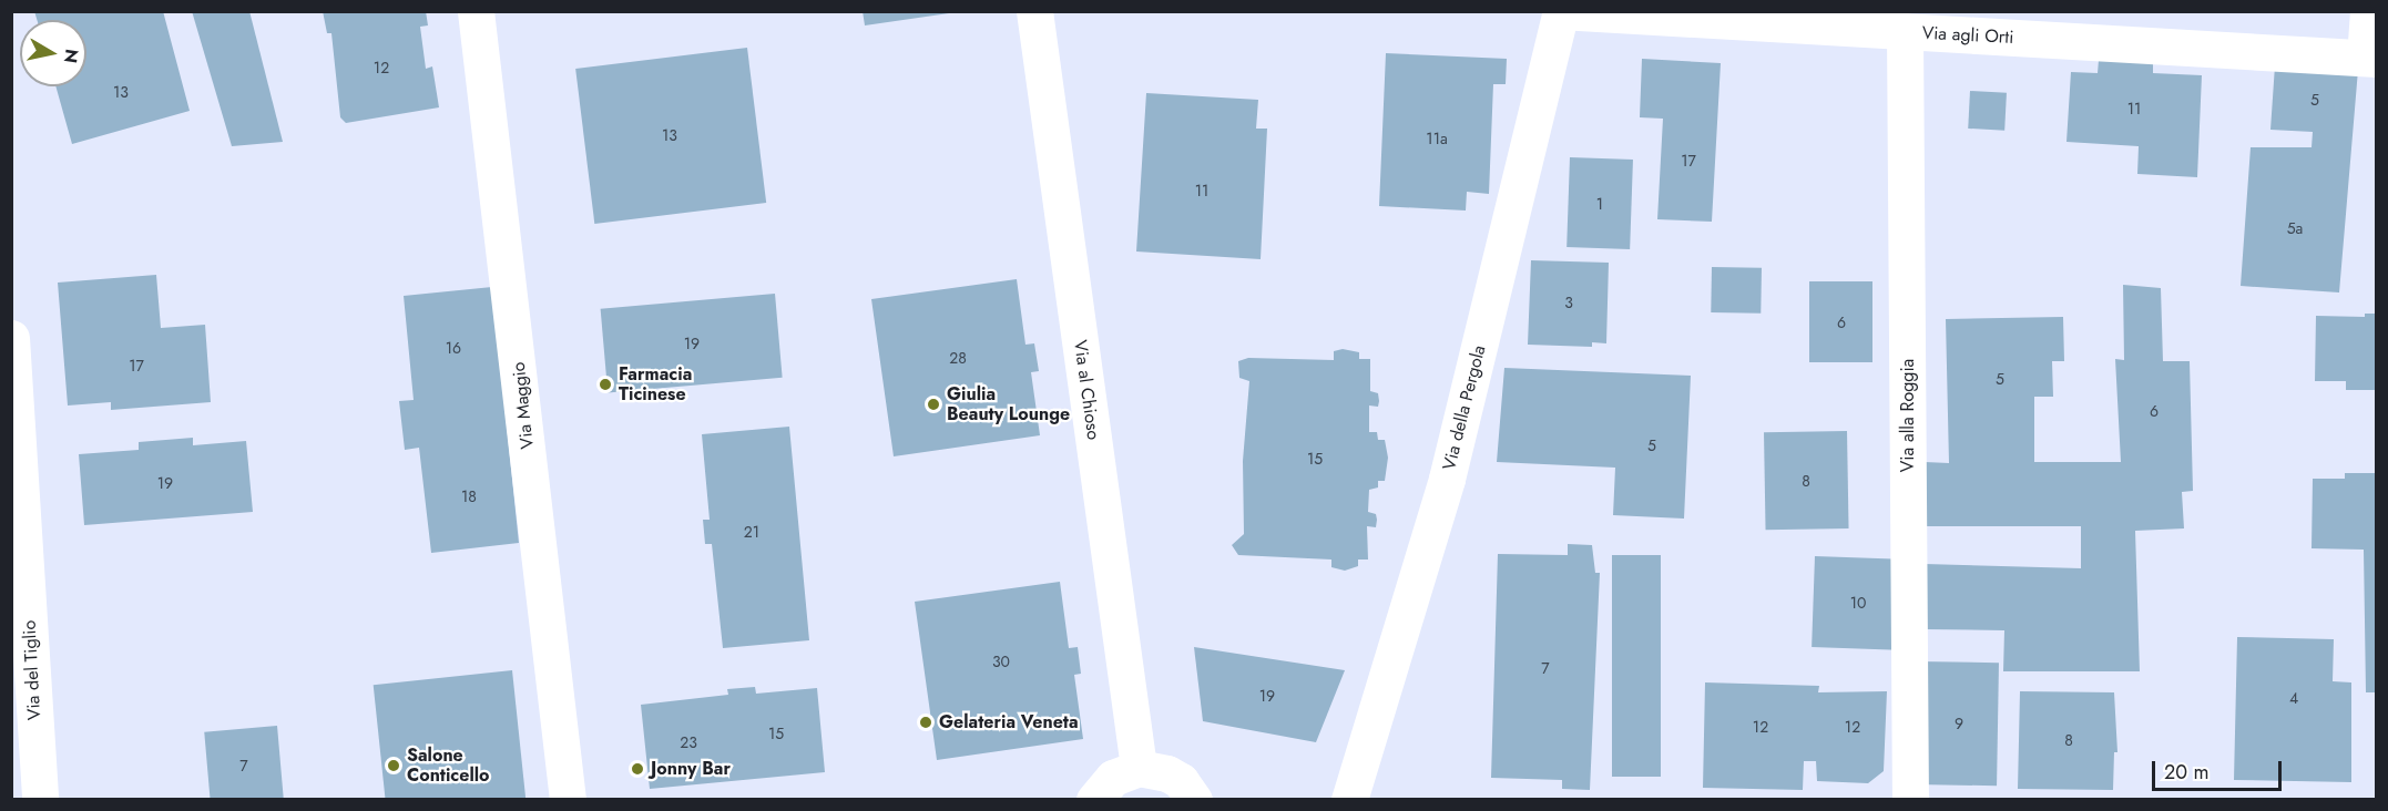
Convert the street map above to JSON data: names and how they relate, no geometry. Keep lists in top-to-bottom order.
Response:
{
  "streets": {
    "street": [
      "Via agli Orti",
      "Via al Chioso",
      "Via Maggio",
      "Via della Pergola",
      "Via alla Roggia",
      "Via del Tiglio"
    ]
  },
  "crossings": [
    ["Via agli Orti", "Via della Pergola"],
    ["Via agli Orti", "Via alla Roggia"]
  ],
  "places": [
    "Farmacia Ticinese",
    "Giulia Beauty Lounge",
    "Gelateria Veneta",
    "Salone Conticello",
    "Jonny Bar"
  ],
  "house_numbers": [
    "12",
    "13",
    "5",
    "11",
    "13",
    "11a",
    "17",
    "11",
    "1",
    "5a",
    "3",
    "6",
    "19",
    "16",
    "28",
    "17",
    "5",
    "6",
    "5",
    "15",
    "8",
    "19",
    "18",
    "21",
    "10",
    "30",
    "7",
    "19",
    "4",
    "9",
    "12",
    "12",
    "15",
    "8",
    "23",
    "7"
  ],
  "scale_bar": "20 m",
  "north": "right"
}
